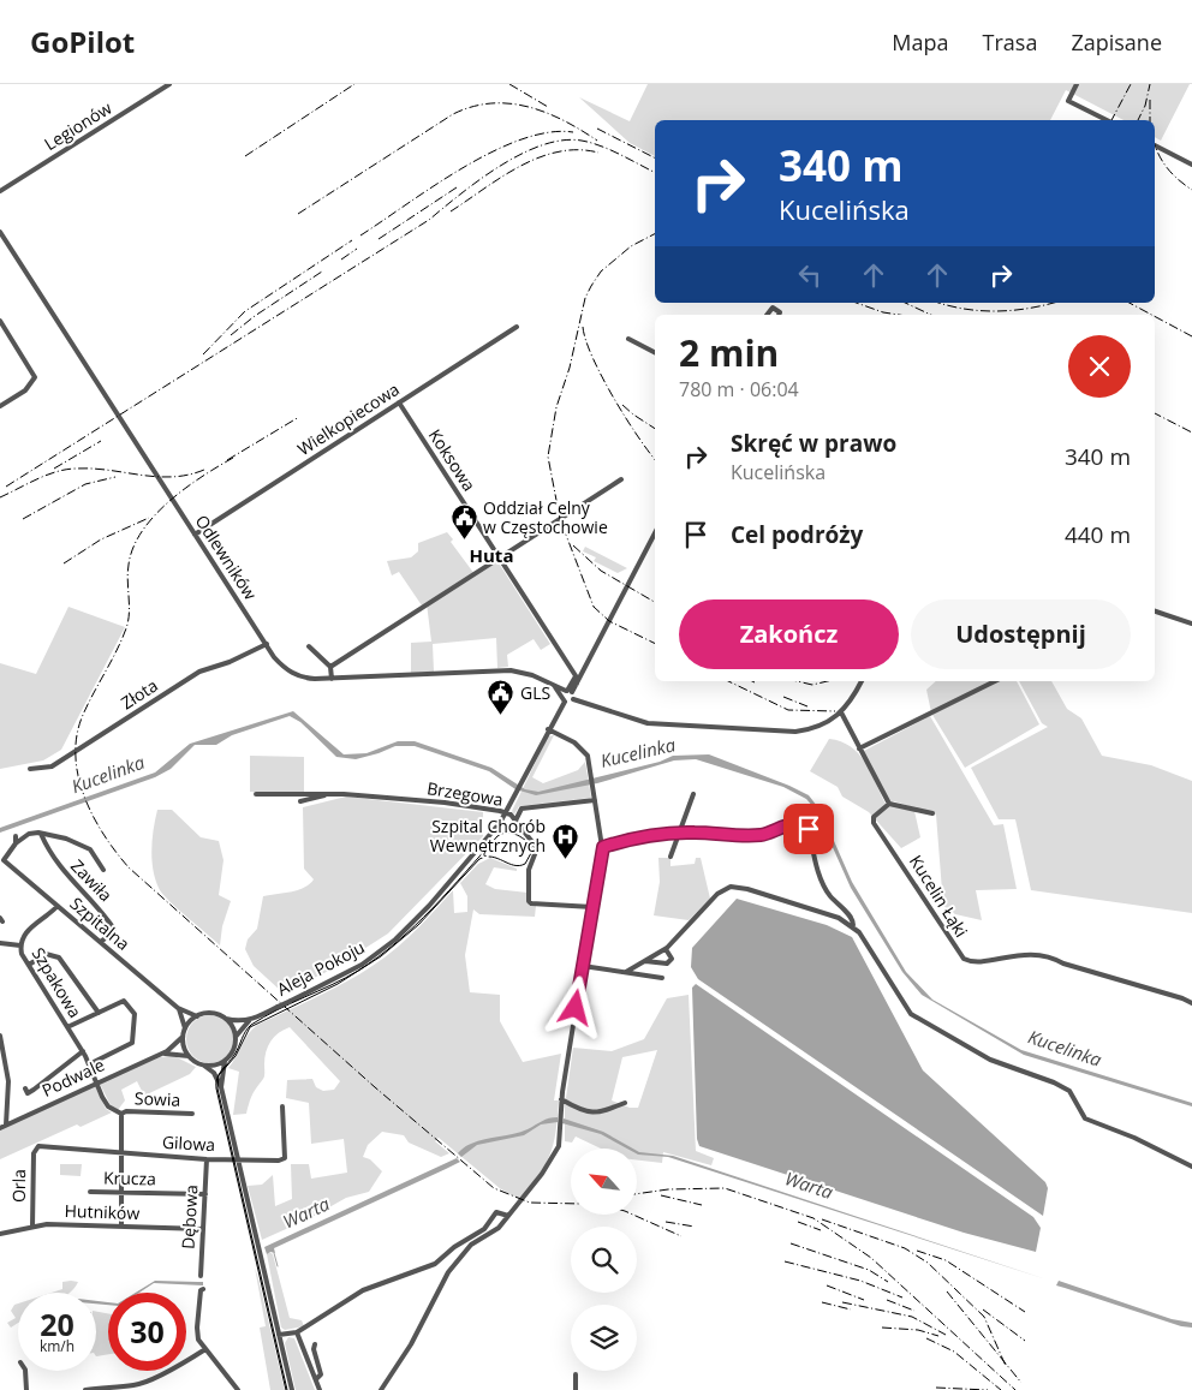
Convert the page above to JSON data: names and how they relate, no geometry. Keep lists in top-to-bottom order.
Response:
{
  "streets": {
    "street": [
      "Legionów",
      "Wielkopiecowa",
      "Koksowa",
      "Odlewników",
      "Złota",
      "Brzegowa",
      "Zawiła",
      "Kucelin Łąki",
      "Szpitalna",
      "Aleja Pokoju",
      "Szpakowa",
      "Podwale",
      "Sowia",
      "Gilowa",
      "Krucza",
      "Orla",
      "Hutników",
      "Dębowa"
    ]
  },
  "crossings": [
    ["Wielkopiecowa", "Koksowa"],
    ["Wielkopiecowa", "Odlewników"],
    ["Odlewników", "Złota"],
    ["Brzegowa", "Aleja Pokoju"],
    ["Zawiła", "Szpitalna"],
    ["Szpitalna", "Aleja Pokoju"],
    ["Szpitalna", "Szpakowa"],
    ["Szpitalna", "Podwale"],
    ["Aleja Pokoju", "Podwale"],
    ["Szpakowa", "Podwale"],
    ["Szpakowa", "Sowia"],
    ["Gilowa", "Orla"],
    ["Gilowa", "Dębowa"],
    ["Krucza", "Dębowa"],
    ["Orla", "Hutników"],
    ["Hutników", "Dębowa"]
  ],
  "districts": ["Huta"],
  "water": ["Kucelinka", "Warta"],
  "places": {
    "public building": ["Oddział Celny w Częstochowie", "GLS"],
    "hospital": ["Szpital Chorób Wewnętrznych"]
  },
  "north": "top left",
  "page": {
    "header": "GoPilot",
    "nav": ["Mapa", "Trasa", "Zapisane"],
    "turn": ["340 m", "Kucelińska"],
    "heading": ["2 min", "780 m · 06:04"],
    "list": [
      {
        "name": "Skręć w prawo",
        "note": "Kucelińska",
        "value": "340 m"
      },
      {
        "name": "Cel podróży",
        "value": "440 m"
      }
    ],
    "buttons": ["Zakończ", "Udostępnij"],
    "speed": "20 km/h",
    "limit": "30"
  }
}
